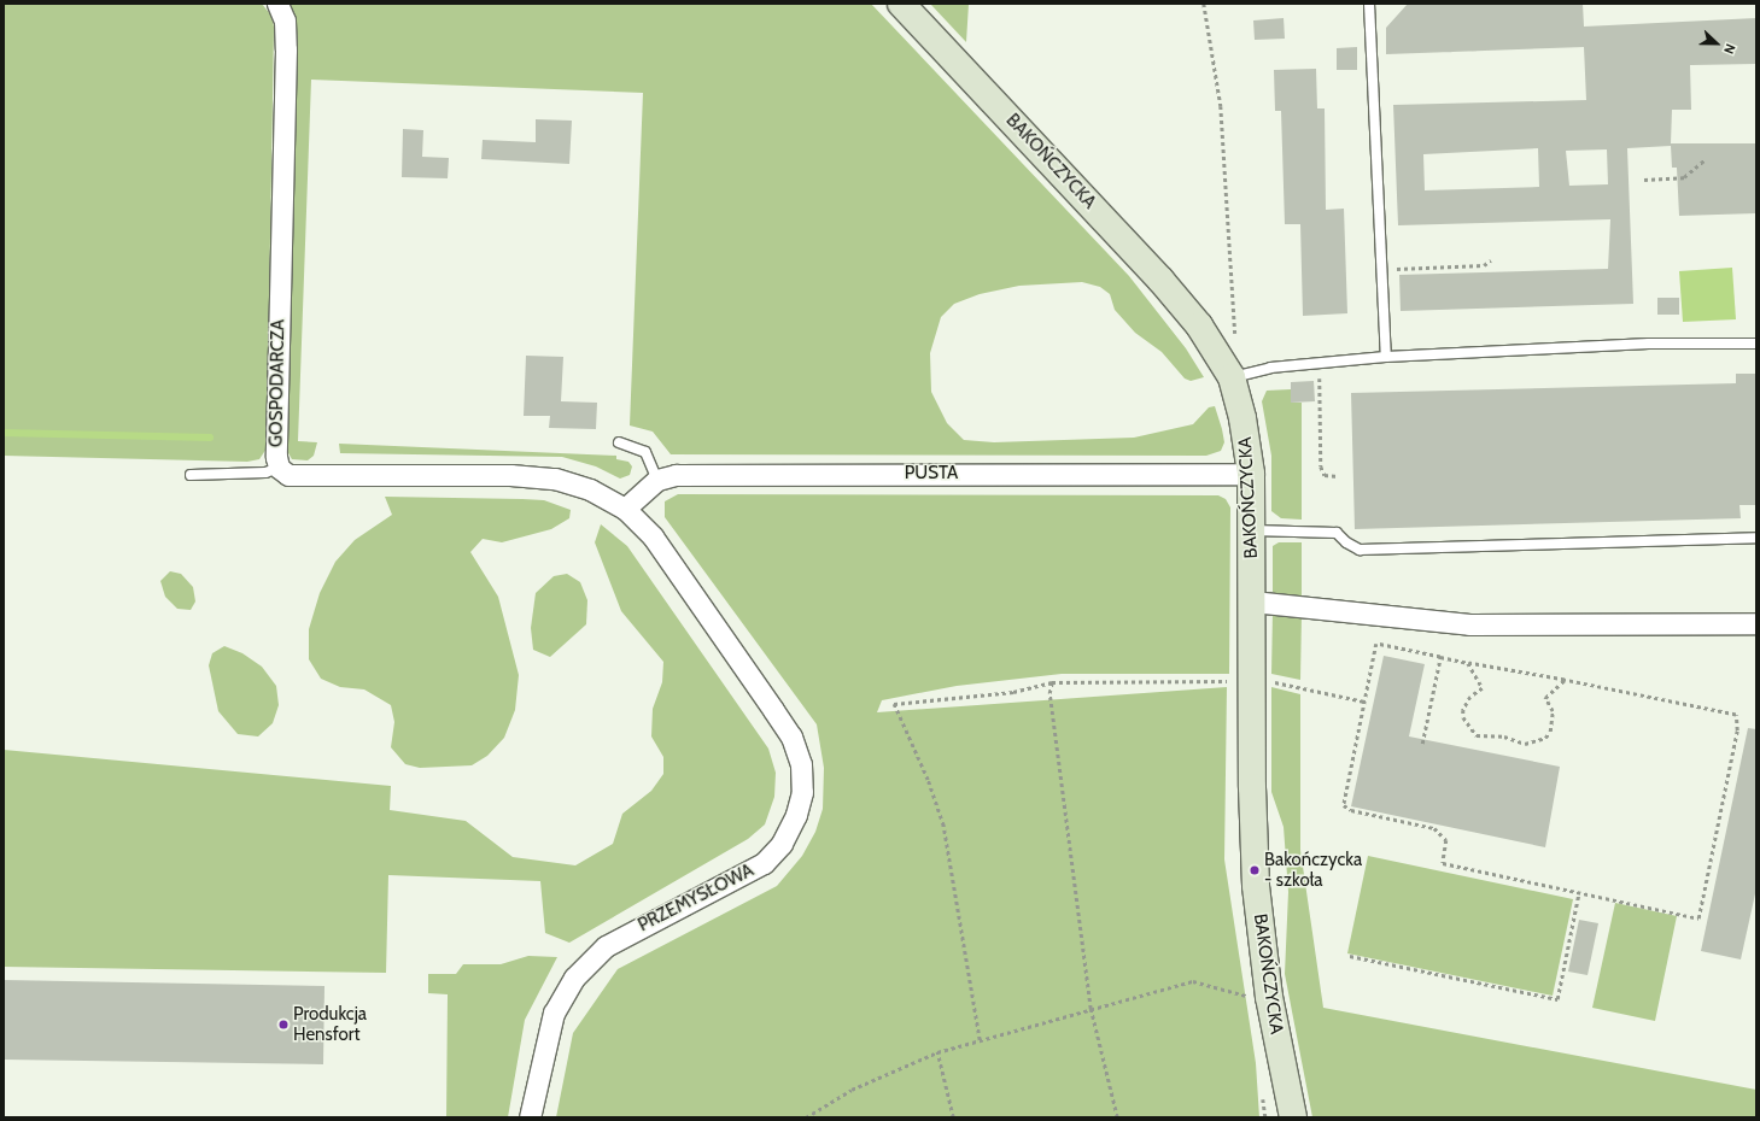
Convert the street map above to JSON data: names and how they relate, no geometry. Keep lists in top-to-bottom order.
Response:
{
  "streets": {
    "street": [
      "BAKOŃCZYCKA",
      "GOSPODARCZA",
      "PUSTA",
      "PRZEMYSŁOWA"
    ]
  },
  "crossings": [
    ["BAKOŃCZYCKA", "PUSTA"],
    ["GOSPODARCZA", "PRZEMYSŁOWA"]
  ],
  "places": ["Bakończycka - szkoła", "Produkcja Hensfort"],
  "north": "right"
}
